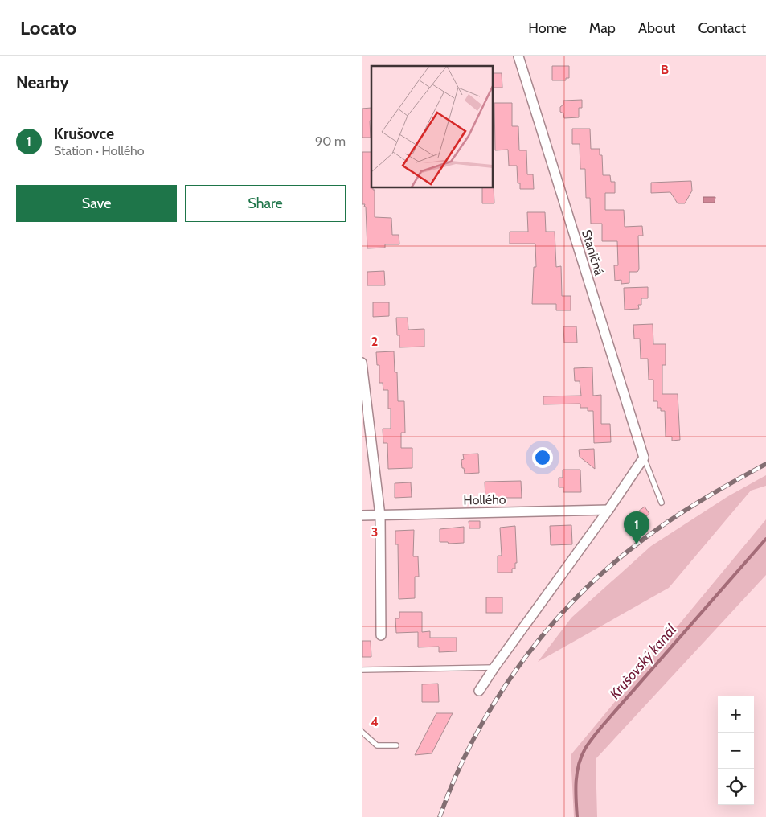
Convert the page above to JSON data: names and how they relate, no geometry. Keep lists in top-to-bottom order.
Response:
{
  "streets": {
    "street": ["Staničná", "Hollého"]
  },
  "water": ["Krušovský kanál"],
  "page": {
    "header": "Locato",
    "nav": [
      "Home",
      "Map",
      "About",
      "Contact"
    ],
    "heading": "Nearby",
    "list": [
      {
        "mark": "1",
        "name": "Krušovce",
        "note": "Station · Hollého",
        "value": "90 m"
      }
    ],
    "buttons": ["Save", "Share"],
    "pins": "1",
    "map_buttons": ["+", "−"]
  },
  "grid": {
    "columns": ["B"],
    "rows": ["2", "3", "4"]
  }
}
